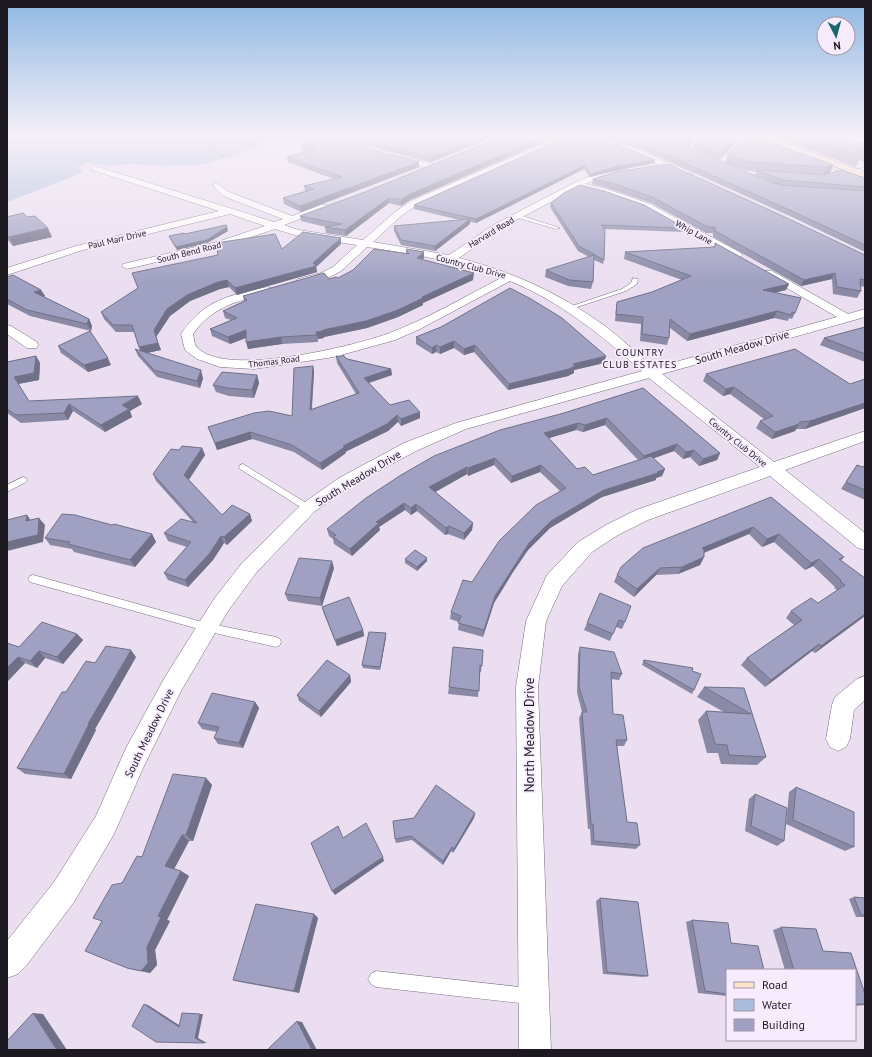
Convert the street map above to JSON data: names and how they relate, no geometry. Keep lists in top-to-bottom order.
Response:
{
  "streets": {
    "street": [
      "Harvard Road",
      "Whip Lane",
      "Paul Marr Drive",
      "South Bend Road",
      "Country Club Drive",
      "South Meadow Drive",
      "Thomas Road",
      "North Meadow Drive"
    ]
  },
  "crossings": [
    ["Harvard Road", "Whip Lane"],
    ["Harvard Road", "Country Club Drive"],
    ["Paul Marr Drive", "Country Club Drive"],
    ["South Bend Road", "Country Club Drive"],
    ["Country Club Drive", "South Meadow Drive"],
    ["Country Club Drive", "Thomas Road"],
    ["Country Club Drive", "North Meadow Drive"]
  ],
  "districts": ["COUNTRY CLUB ESTATES"],
  "legend": ["Road", "Water", "Building"],
  "north": "bottom"
}
